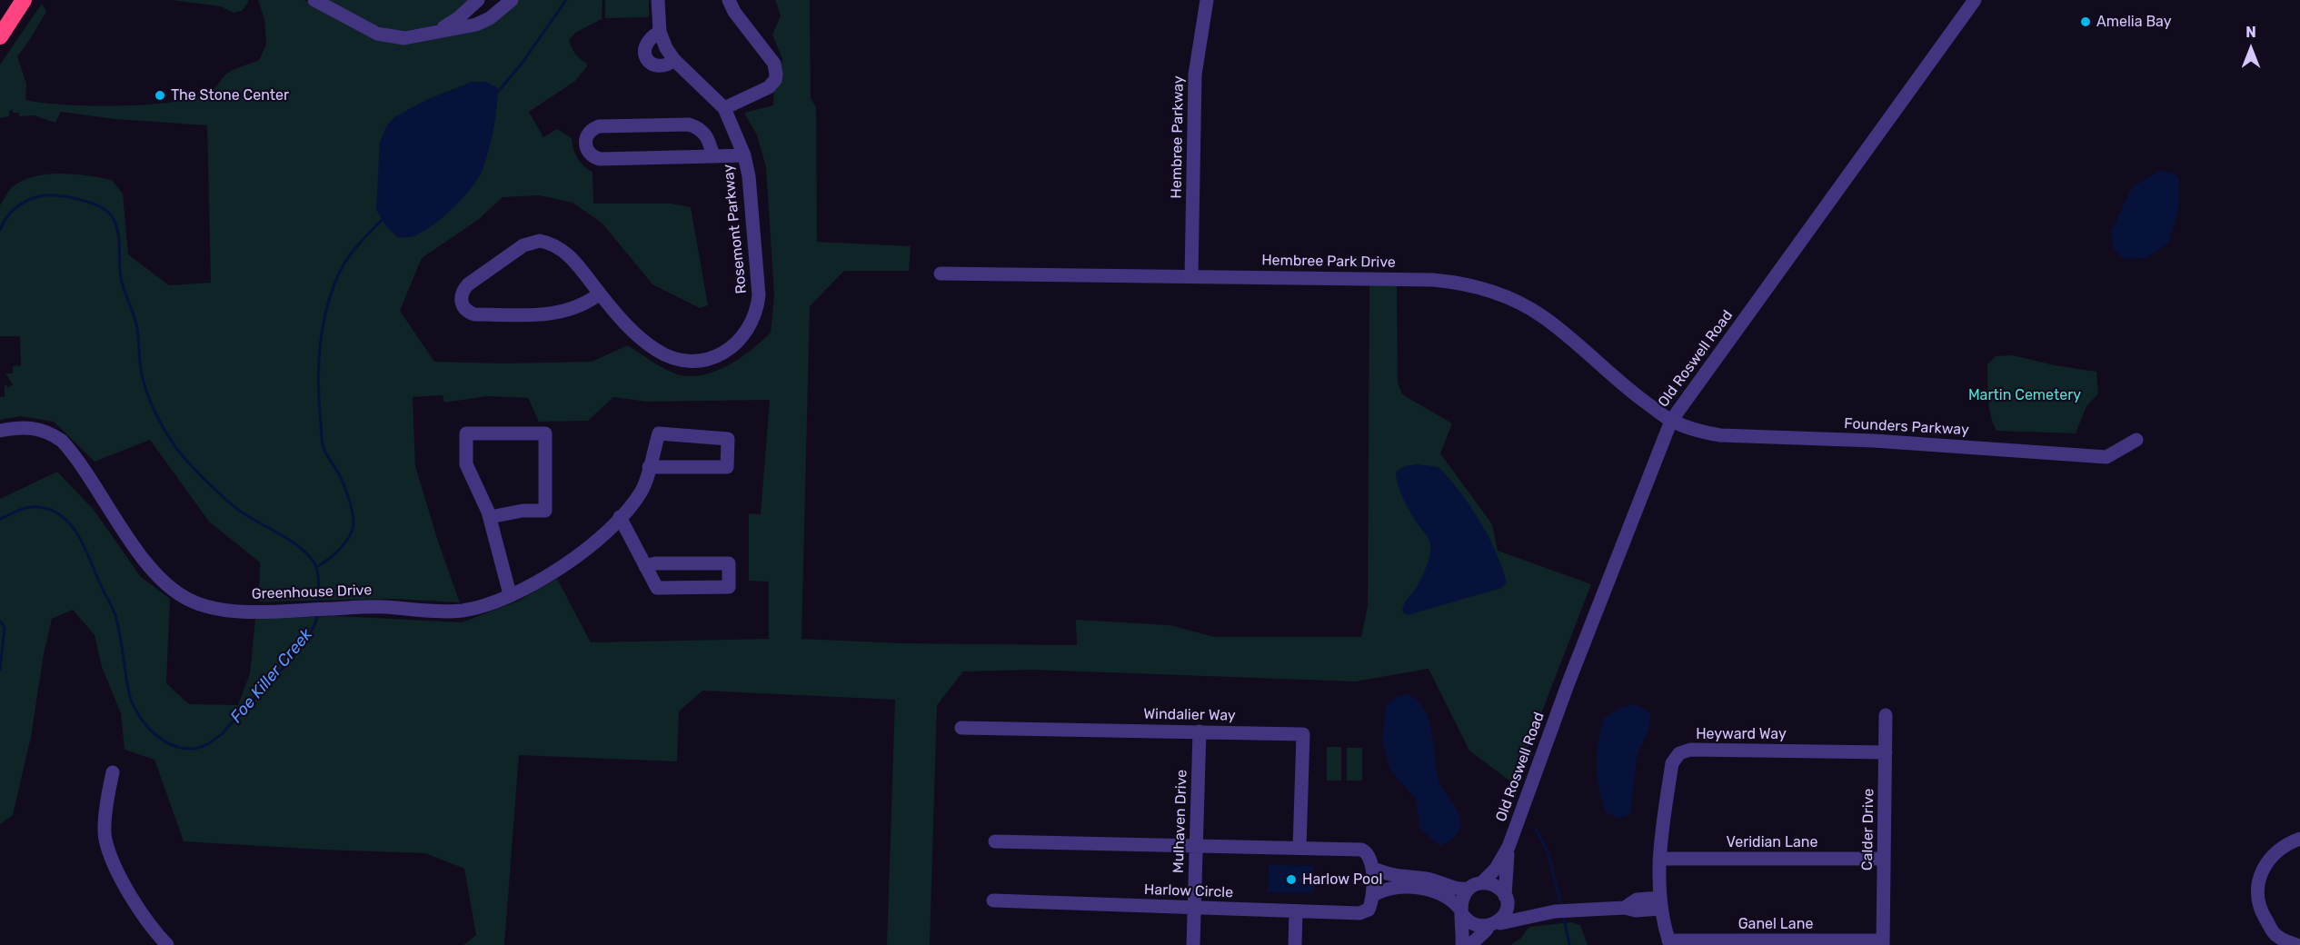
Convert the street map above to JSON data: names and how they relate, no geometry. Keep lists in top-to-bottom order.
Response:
{
  "streets": {
    "street": [
      "Hembree Parkway",
      "Rosemont Parkway",
      "Hembree Park Drive",
      "Old Roswell Road",
      "Founders Parkway",
      "Greenhouse Drive",
      "Windalier Way",
      "Heyward Way",
      "Mulhaven Drive",
      "Calder Drive",
      "Veridian Lane",
      "Harlow Circle",
      "Ganel Lane"
    ]
  },
  "crossings": [
    ["Hembree Parkway", "Hembree Park Drive"],
    ["Hembree Park Drive", "Old Roswell Road"],
    ["Hembree Park Drive", "Founders Parkway"],
    ["Old Roswell Road", "Founders Parkway"],
    ["Windalier Way", "Mulhaven Drive"],
    ["Heyward Way", "Calder Drive"],
    ["Heyward Way", "Veridian Lane"],
    ["Heyward Way", "Ganel Lane"],
    ["Mulhaven Drive", "Harlow Circle"],
    ["Calder Drive", "Veridian Lane"],
    ["Calder Drive", "Ganel Lane"]
  ],
  "water": ["Foe Killer Creek"],
  "parks": ["Martin Cemetery"],
  "places": ["Amelia Bay", "The Stone Center", "Harlow Pool"],
  "north": "top"
}
